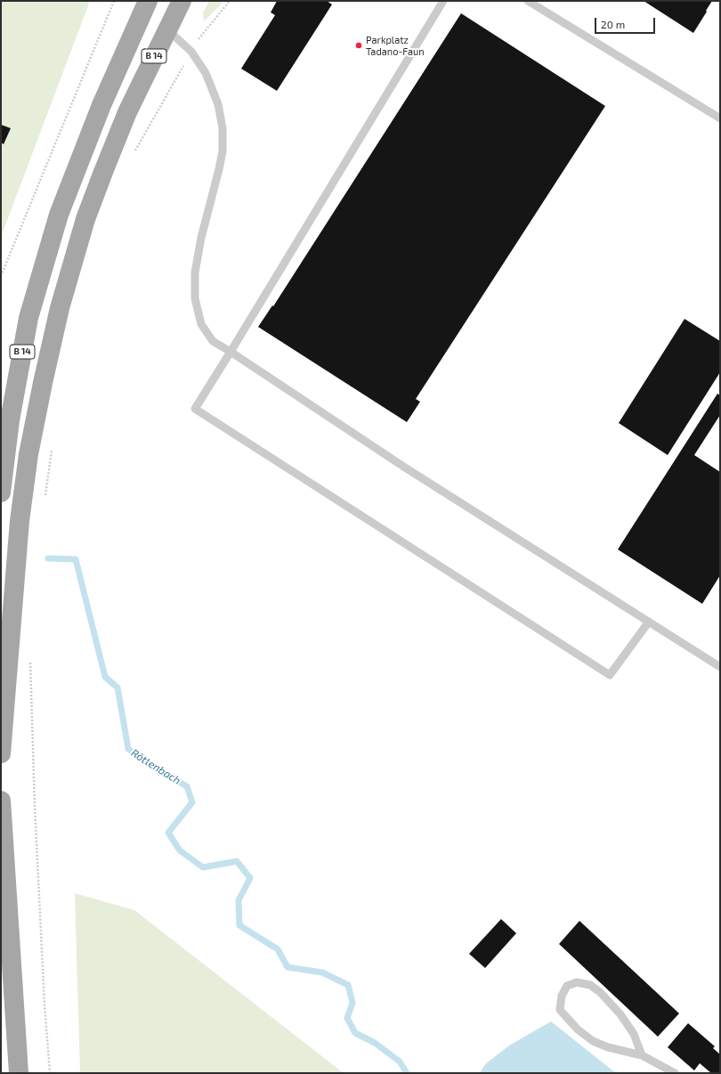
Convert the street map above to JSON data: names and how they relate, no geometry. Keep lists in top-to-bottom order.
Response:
{
  "streets": {
    "main road": ["B 14"]
  },
  "water": ["Röttenbach"],
  "places": ["Parkplatz Tadano-Faun"],
  "scale_bar": "20 m"
}
